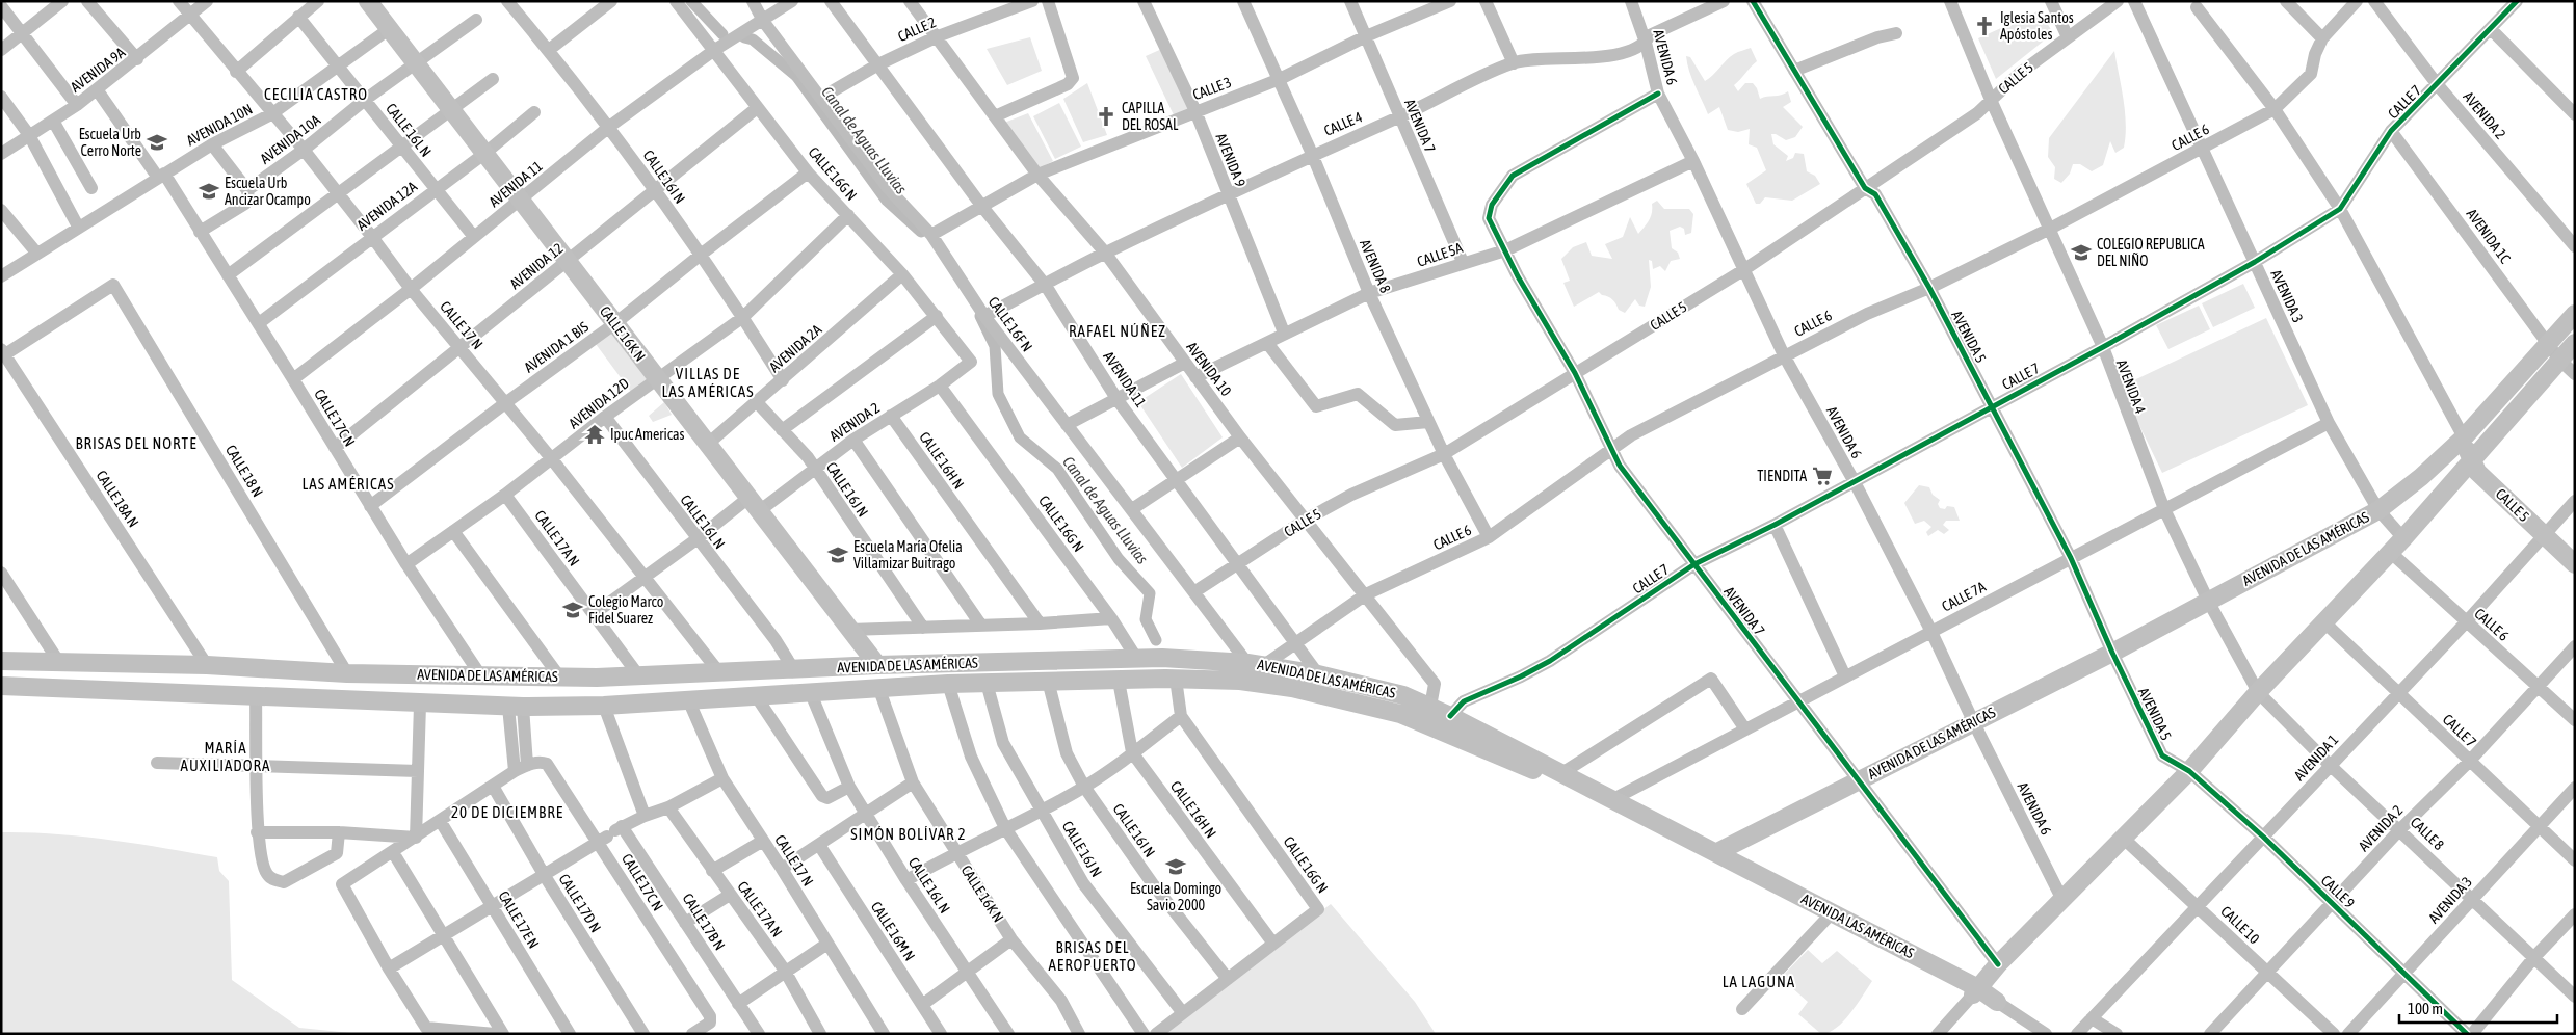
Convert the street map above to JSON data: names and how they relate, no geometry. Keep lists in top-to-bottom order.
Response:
{
  "streets": {
    "main road": [
      "CALLE 5",
      "CALLE 16K N",
      "AVENIDA DE LAS AMÉRICAS",
      "AVENIDA LAS AMÉRICAS"
    ],
    "street": [
      "CALLE 2",
      "AVENIDA 6",
      "AVENIDA 9A",
      "CALLE 3",
      "CALLE 7",
      "AVENIDA 2",
      "CALLE 4",
      "AVENIDA 10N",
      "AVENIDA 7",
      "CALLE 16L N",
      "CALLE 6",
      "AVENIDA 10A",
      "AVENIDA 9",
      "CALLE 16G N",
      "CALLE 16I N",
      "AVENIDA 11",
      "AVENIDA 12A",
      "AVENIDA 1C",
      "CALLE 5A",
      "AVENIDA 12",
      "AVENIDA 8",
      "AVENIDA 3",
      "CALLE 16F N",
      "CALLE 17 N",
      "AVENIDA 5",
      "AVENIDA 1 BIS",
      "AVENIDA 2A",
      "AVENIDA 10",
      "AVENIDA 4",
      "AVENIDA 12D",
      "CALLE 17C N",
      "CALLE 16H N",
      "CALLE 18 N",
      "CALLE 16J N",
      "CALLE 18A N",
      "CALLE 17A N",
      "CALLE 7A",
      "AVENIDA 1",
      "CALLE 8",
      "CALLE 9",
      "CALLE 17D N",
      "CALLE 17E N",
      "CALLE 17B N",
      "CALLE 10",
      "CALLE 16M N"
    ]
  },
  "crossings": [
    ["CALLE 2", "AVENIDA 11"],
    ["CALLE 2", "CALLE 16F N"],
    ["CALLE 2", "AVENIDA 10"],
    ["AVENIDA 6", "CALLE 5"],
    ["AVENIDA 6", "CALLE 7"],
    ["AVENIDA 6", "CALLE 4"],
    ["AVENIDA 6", "AVENIDA 7"],
    ["AVENIDA 6", "CALLE 6"],
    ["AVENIDA 6", "CALLE 5A"],
    ["AVENIDA 6", "AVENIDA DE LAS AMÉRICAS"],
    ["AVENIDA 6", "CALLE 7A"],
    ["AVENIDA 9A", "CALLE 17 N"],
    ["AVENIDA 9A", "CALLE 17C N"],
    ["CALLE 5", "AVENIDA 7"],
    ["CALLE 5", "AVENIDA 11"],
    ["CALLE 5", "AVENIDA 8"],
    ["CALLE 5", "CALLE 16F N"],
    ["CALLE 5", "AVENIDA 5"],
    ["CALLE 5", "AVENIDA 10"],
    ["CALLE 5", "AVENIDA 4"],
    ["CALLE 5", "AVENIDA DE LAS AMÉRICAS"],
    ["CALLE 5", "AVENIDA 1"],
    ["CALLE 3", "AVENIDA 7"],
    ["CALLE 3", "AVENIDA 9"],
    ["CALLE 3", "AVENIDA 11"],
    ["CALLE 3", "AVENIDA 8"],
    ["CALLE 3", "CALLE 16F N"],
    ["CALLE 3", "AVENIDA 10"],
    ["CALLE 7", "AVENIDA 2"],
    ["CALLE 7", "AVENIDA 7"],
    ["CALLE 7", "AVENIDA 1C"],
    ["CALLE 7", "AVENIDA 3"],
    ["CALLE 7", "AVENIDA 5"],
    ["CALLE 7", "AVENIDA 4"],
    ["CALLE 7", "AVENIDA DE LAS AMÉRICAS"],
    ["CALLE 7", "AVENIDA 1"],
    ["AVENIDA 2", "CALLE 16L N"],
    ["AVENIDA 2", "CALLE 6"],
    ["AVENIDA 2", "CALLE 16G N"],
    ["AVENIDA 2", "CALLE 17 N"],
    ["AVENIDA 2", "CALLE 16K N"],
    ["AVENIDA 2", "CALLE 16H N"],
    ["AVENIDA 2", "CALLE 16J N"],
    ["AVENIDA 2", "CALLE 17A N"],
    ["AVENIDA 2", "CALLE 8"],
    ["AVENIDA 2", "CALLE 9"],
    ["AVENIDA 2", "CALLE 10"],
    ["CALLE 4", "AVENIDA 7"],
    ["CALLE 4", "AVENIDA 9"],
    ["CALLE 4", "AVENIDA 11"],
    ["CALLE 4", "AVENIDA 8"],
    ["CALLE 4", "CALLE 16F N"],
    ["CALLE 4", "AVENIDA 10"],
    ["AVENIDA 10N", "CALLE 16L N"],
    ["AVENIDA 10N", "CALLE 17 N"],
    ["AVENIDA 10N", "CALLE 16K N"],
    ["AVENIDA 10N", "CALLE 17C N"],
    ["AVENIDA 7", "CALLE 6"],
    ["AVENIDA 7", "CALLE 5A"],
    ["AVENIDA 7", "AVENIDA DE LAS AMÉRICAS"],
    ["AVENIDA 7", "CALLE 7A"],
    ["CALLE 16L N", "AVENIDA 10A"],
    ["CALLE 16L N", "AVENIDA 11"],
    ["CALLE 16L N", "AVENIDA 12A"],
    ["CALLE 16L N", "AVENIDA 12D"],
    ["CALLE 16L N", "AVENIDA DE LAS AMÉRICAS"],
    ["CALLE 6", "AVENIDA 11"],
    ["CALLE 6", "AVENIDA 8"],
    ["CALLE 6", "AVENIDA 3"],
    ["CALLE 6", "CALLE 16F N"],
    ["CALLE 6", "AVENIDA 5"],
    ["CALLE 6", "AVENIDA 10"],
    ["CALLE 6", "AVENIDA 4"],
    ["CALLE 6", "AVENIDA DE LAS AMÉRICAS"],
    ["CALLE 6", "AVENIDA 1"],
    ["AVENIDA 10A", "CALLE 17 N"],
    ["AVENIDA 10A", "CALLE 16K N"],
    ["AVENIDA 10A", "CALLE 17C N"],
    ["AVENIDA 9", "CALLE 5A"],
    ["CALLE 16G N", "AVENIDA 11"],
    ["CALLE 16G N", "AVENIDA 12"],
    ["CALLE 16G N", "AVENIDA 1 BIS"],
    ["CALLE 16G N", "AVENIDA 2A"],
    ["CALLE 16G N", "AVENIDA 12D"],
    ["CALLE 16G N", "CALLE 16H N"],
    ["CALLE 16G N", "AVENIDA DE LAS AMÉRICAS"],
    ["CALLE 16I N", "AVENIDA 11"],
    ["CALLE 16I N", "AVENIDA 12"],
    ["CALLE 16I N", "AVENIDA 1 BIS"],
    ["CALLE 16I N", "AVENIDA 2A"],
    ["CALLE 16I N", "AVENIDA 12D"],
    ["CALLE 16I N", "AVENIDA DE LAS AMÉRICAS"],
    ["AVENIDA 11", "CALLE 16F N"],
    ["AVENIDA 11", "CALLE 17 N"],
    ["AVENIDA 11", "CALLE 16K N"],
    ["AVENIDA 11", "CALLE 17C N"],
    ["AVENIDA 11", "AVENIDA DE LAS AMÉRICAS"],
    ["AVENIDA 12A", "CALLE 17 N"],
    ["AVENIDA 12A", "CALLE 16K N"],
    ["AVENIDA 12A", "CALLE 17C N"],
    ["AVENIDA 1C", "AVENIDA DE LAS AMÉRICAS"],
    ["CALLE 5A", "AVENIDA 8"],
    ["CALLE 5A", "AVENIDA 10"],
    ["AVENIDA 12", "CALLE 17 N"],
    ["AVENIDA 12", "CALLE 16K N"],
    ["AVENIDA 12", "CALLE 17C N"],
    ["AVENIDA 3", "AVENIDA DE LAS AMÉRICAS"],
    ["AVENIDA 3", "CALLE 7A"],
    ["AVENIDA 3", "CALLE 8"],
    ["AVENIDA 3", "CALLE 9"],
    ["CALLE 16F N", "AVENIDA DE LAS AMÉRICAS"],
    ["CALLE 17 N", "AVENIDA 1 BIS"],
    ["CALLE 17 N", "AVENIDA 12D"],
    ["CALLE 17 N", "AVENIDA DE LAS AMÉRICAS"],
    ["CALLE 16K N", "AVENIDA 1 BIS"],
    ["CALLE 16K N", "AVENIDA 2A"],
    ["CALLE 16K N", "AVENIDA 12D"],
    ["CALLE 16K N", "AVENIDA DE LAS AMÉRICAS"],
    ["AVENIDA 5", "AVENIDA DE LAS AMÉRICAS"],
    ["AVENIDA 5", "CALLE 7A"],
    ["AVENIDA 5", "CALLE 9"],
    ["AVENIDA 1 BIS", "CALLE 17C N"],
    ["AVENIDA 2A", "CALLE 16J N"],
    ["AVENIDA 10", "AVENIDA DE LAS AMÉRICAS"],
    ["AVENIDA 4", "AVENIDA DE LAS AMÉRICAS"],
    ["AVENIDA 4", "CALLE 7A"],
    ["AVENIDA 4", "CALLE 8"],
    ["AVENIDA 12D", "CALLE 17C N"],
    ["AVENIDA 12D", "CALLE 17A N"],
    ["CALLE 17C N", "AVENIDA DE LAS AMÉRICAS"],
    ["CALLE 17C N", "CALLE 17B N"],
    ["CALLE 16H N", "AVENIDA DE LAS AMÉRICAS"],
    ["CALLE 18 N", "CALLE 18A N"],
    ["CALLE 18 N", "AVENIDA DE LAS AMÉRICAS"],
    ["CALLE 16J N", "AVENIDA DE LAS AMÉRICAS"],
    ["CALLE 18A N", "AVENIDA DE LAS AMÉRICAS"],
    ["CALLE 17A N", "AVENIDA DE LAS AMÉRICAS"],
    ["AVENIDA DE LAS AMÉRICAS", "CALLE 7A"],
    ["AVENIDA DE LAS AMÉRICAS", "AVENIDA LAS AMÉRICAS"],
    ["AVENIDA 1", "CALLE 8"],
    ["AVENIDA 1", "CALLE 9"],
    ["AVENIDA 1", "CALLE 10"]
  ],
  "districts": [
    "CECILIA CASTRO",
    "RAFAEL NÚÑEZ",
    "VILLAS DE LAS AMÉRICAS",
    "BRISAS DEL NORTE",
    "LAS AMÉRICAS",
    "MARÍA AUXILIADORA",
    "20 DE DICIEMBRE",
    "SIMÓN BOLÍVAR 2",
    "BRISAS DEL AEROPUERTO",
    "LA LAGUNA"
  ],
  "water": ["Canal de Aguas Lluvias"],
  "places": {
    "church": ["Iglesia Santos Apóstoles", "CAPILLA DEL ROSAL"],
    "school or university": [
      "Escuela Urb Cerro Norte",
      "Escuela Urb Ancizar Ocampo",
      "COLEGIO REPUBLICA DEL NIÑO",
      "Escuela María Ofelia Villamizar Buitrago",
      "Colegio Marco Fidel Suarez",
      "Escuela Domingo Savio 2000"
    ],
    "temple": ["Ipuc Americas"],
    "supermarket": ["TIENDITA"]
  },
  "scale_bar": "100 m"
}
